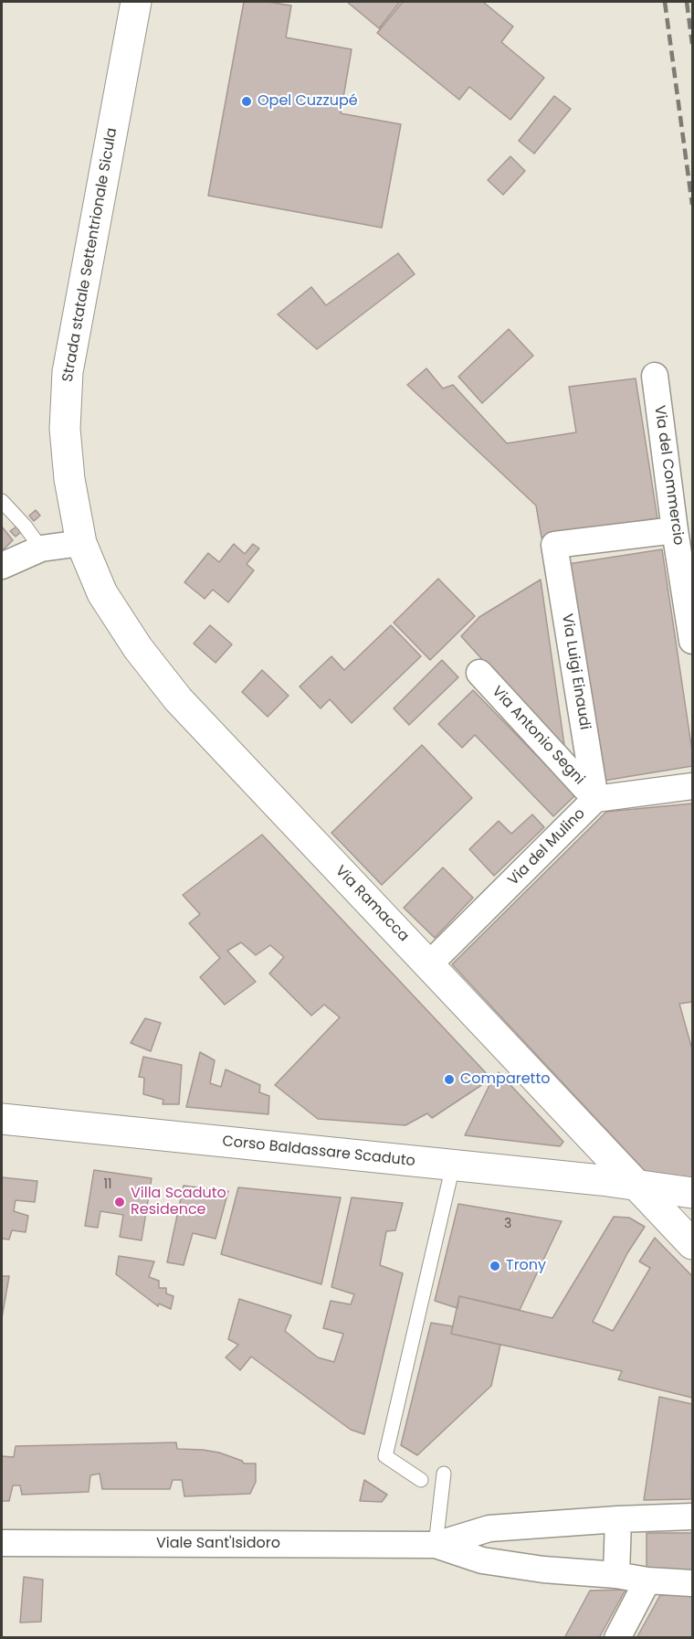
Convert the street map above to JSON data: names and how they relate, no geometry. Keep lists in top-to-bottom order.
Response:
{
  "streets": {
    "main road": ["Strada statale Settentrionale Sicula", "Via Ramacca", "Corso Baldassare Scaduto"],
    "street": [
      "Via del Commercio",
      "Via Luigi Einaudi",
      "Via Antonio Segni",
      "Via del Mulino",
      "Viale Sant'Isidoro"
    ]
  },
  "crossings": [
    ["Strada statale Settentrionale Sicula", "Via Ramacca"],
    ["Via del Commercio", "Via Luigi Einaudi"],
    ["Via Luigi Einaudi", "Via Antonio Segni"],
    ["Via Luigi Einaudi", "Via del Mulino"],
    ["Via Antonio Segni", "Via del Mulino"],
    ["Via del Mulino", "Via Ramacca"],
    ["Via Ramacca", "Corso Baldassare Scaduto"]
  ],
  "places": [
    "Opel Cuzzupé",
    "Comparetto",
    "Villa Scaduto Residence",
    "Trony"
  ],
  "house_numbers": ["11", "3"]
}
